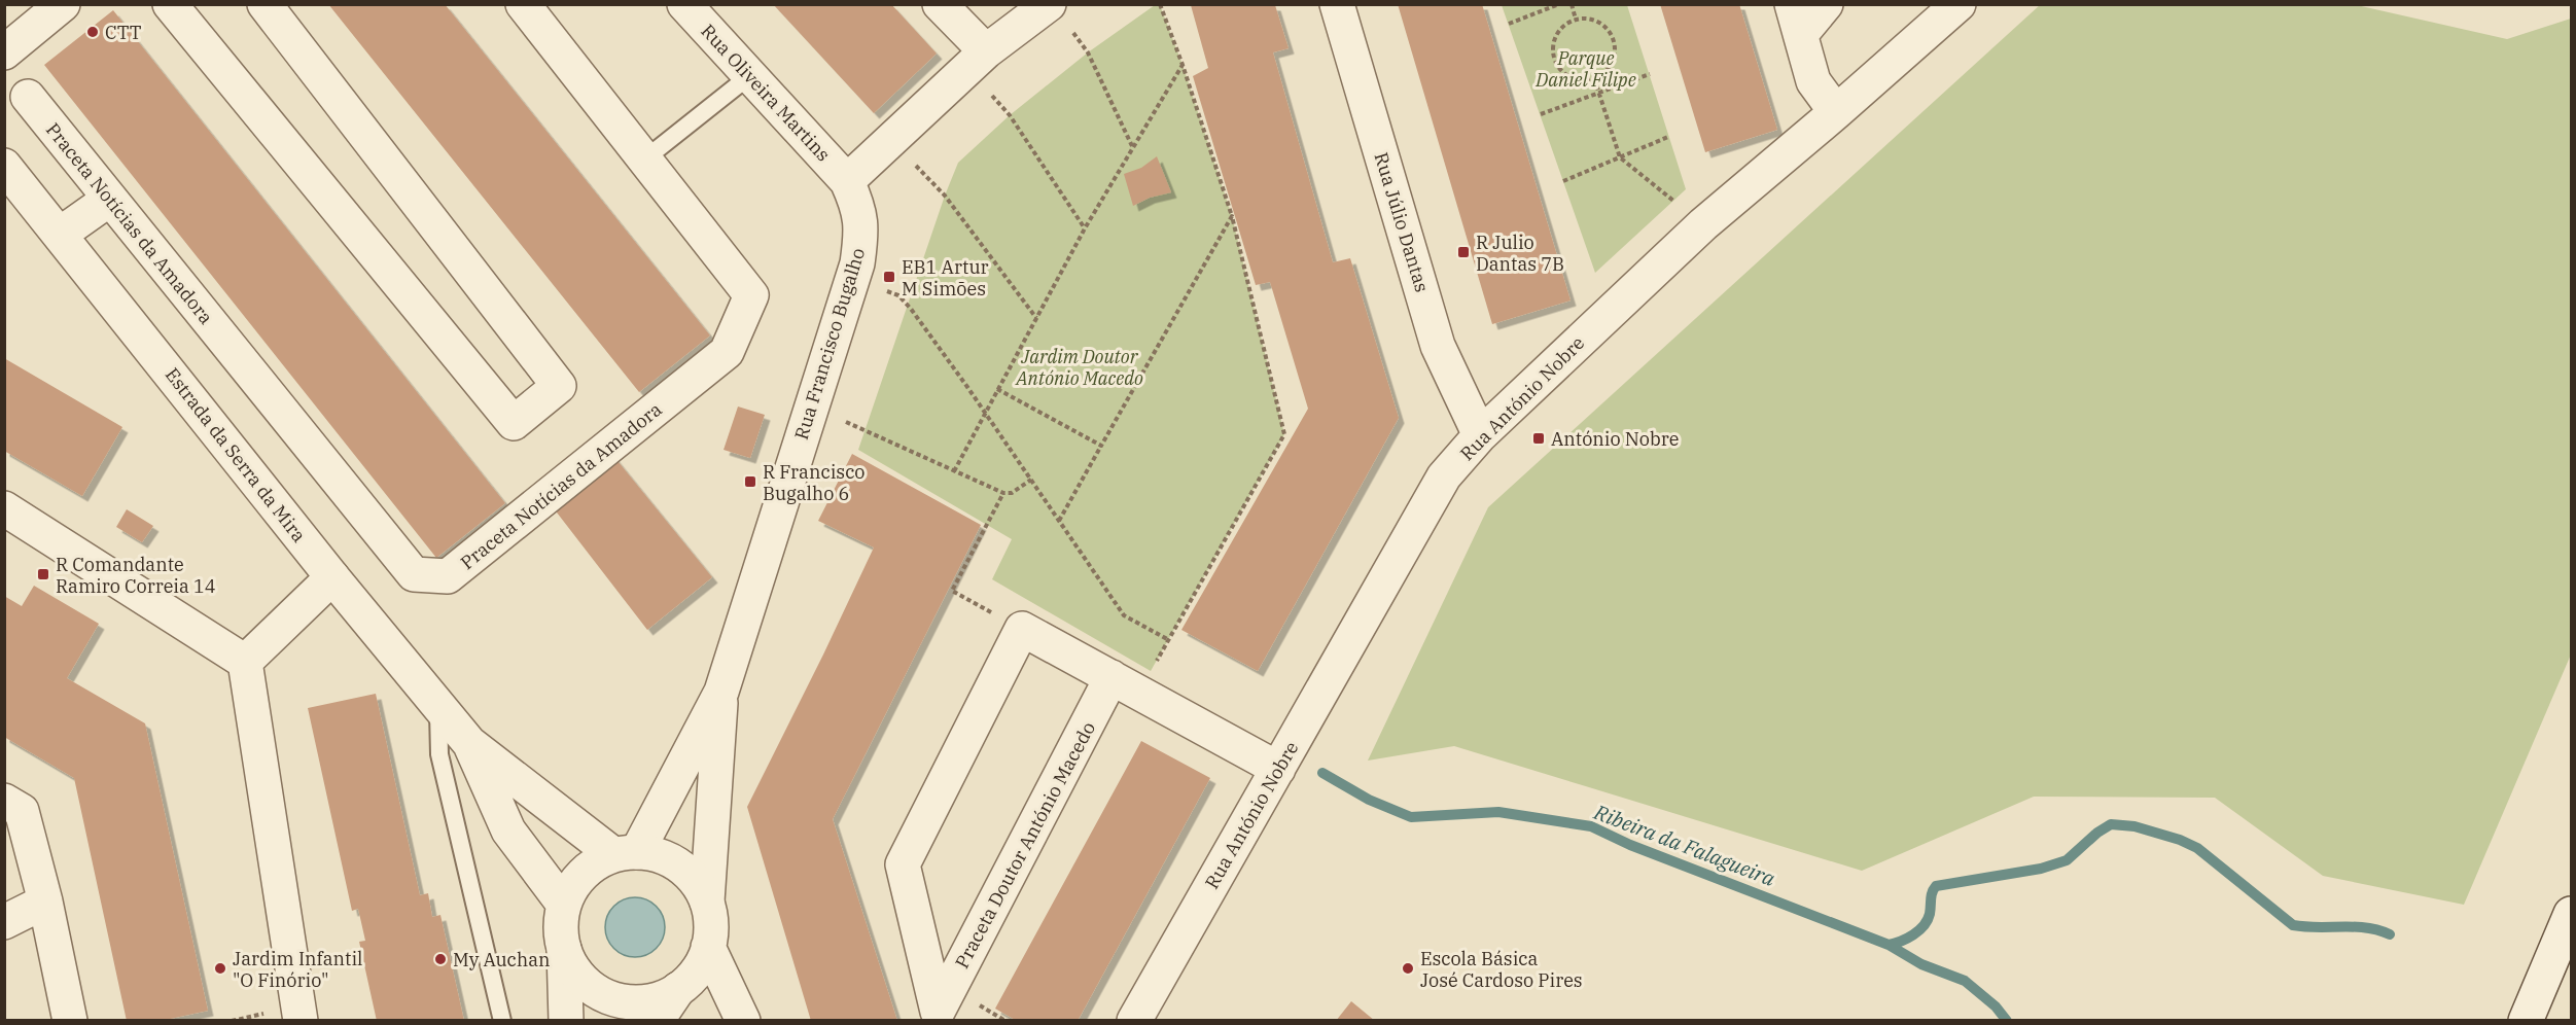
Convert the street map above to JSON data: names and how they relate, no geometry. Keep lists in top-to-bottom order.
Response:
{
  "streets": {
    "street": [
      "Rua Oliveira Martins",
      "Rua Júlio Dantas",
      "Praceta Notícias da Amadora",
      "Rua Francisco Bugalho",
      "Rua António Nobre",
      "Estrada da Serra da Mira",
      "Praceta Doutor António Macedo"
    ]
  },
  "crossings": [
    ["Rua Oliveira Martins", "Rua Francisco Bugalho"],
    ["Rua Júlio Dantas", "Rua António Nobre"],
    ["Rua Francisco Bugalho", "Estrada da Serra da Mira"]
  ],
  "water": ["Ribeira da Falagueira"],
  "parks": ["Parque Daniel Filipe", "Jardim Doutor António Macedo"],
  "places": {
    "other": [
      "CTT",
      "My Auchan",
      "Jardim Infantil \"O Finório\"",
      "Escola Básica José Cardoso Pires"
    ],
    "transit": [
      "R Julio Dantas 7B",
      "EB1 Artur M Simões",
      "António Nobre",
      "R Francisco Bugalho 6",
      "R Comandante Ramiro Correia 14"
    ]
  }
}
